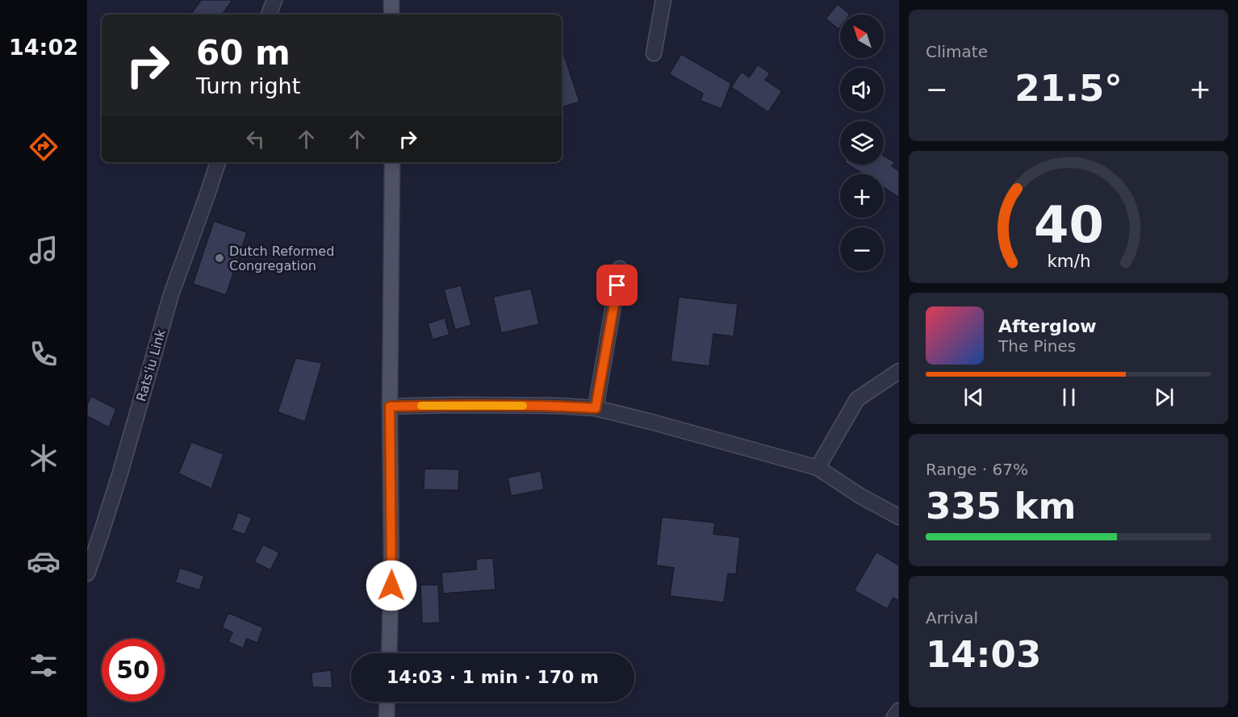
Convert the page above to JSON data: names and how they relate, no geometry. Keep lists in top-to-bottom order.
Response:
{
  "streets": {
    "street": ["Rats'iu Link"]
  },
  "places": ["Dutch Reformed Congregation"],
  "north": "top left",
  "page": {
    "tabs": "14:02",
    "tile": [
      "Climate",
      ["Range · 67%", "335 km"],
      ["Arrival", "14:03"]
    ],
    "map_buttons": ["+", "−"],
    "turn": ["60 m", "Turn right"],
    "heat": ["−", "21.5°", "+"],
    "song": ["Afterglow", "The Pines"],
    "limit": "50",
    "trip": "14:03 · 1 min · 170 m",
    "gauge": ["40", "km/h"]
  }
}
